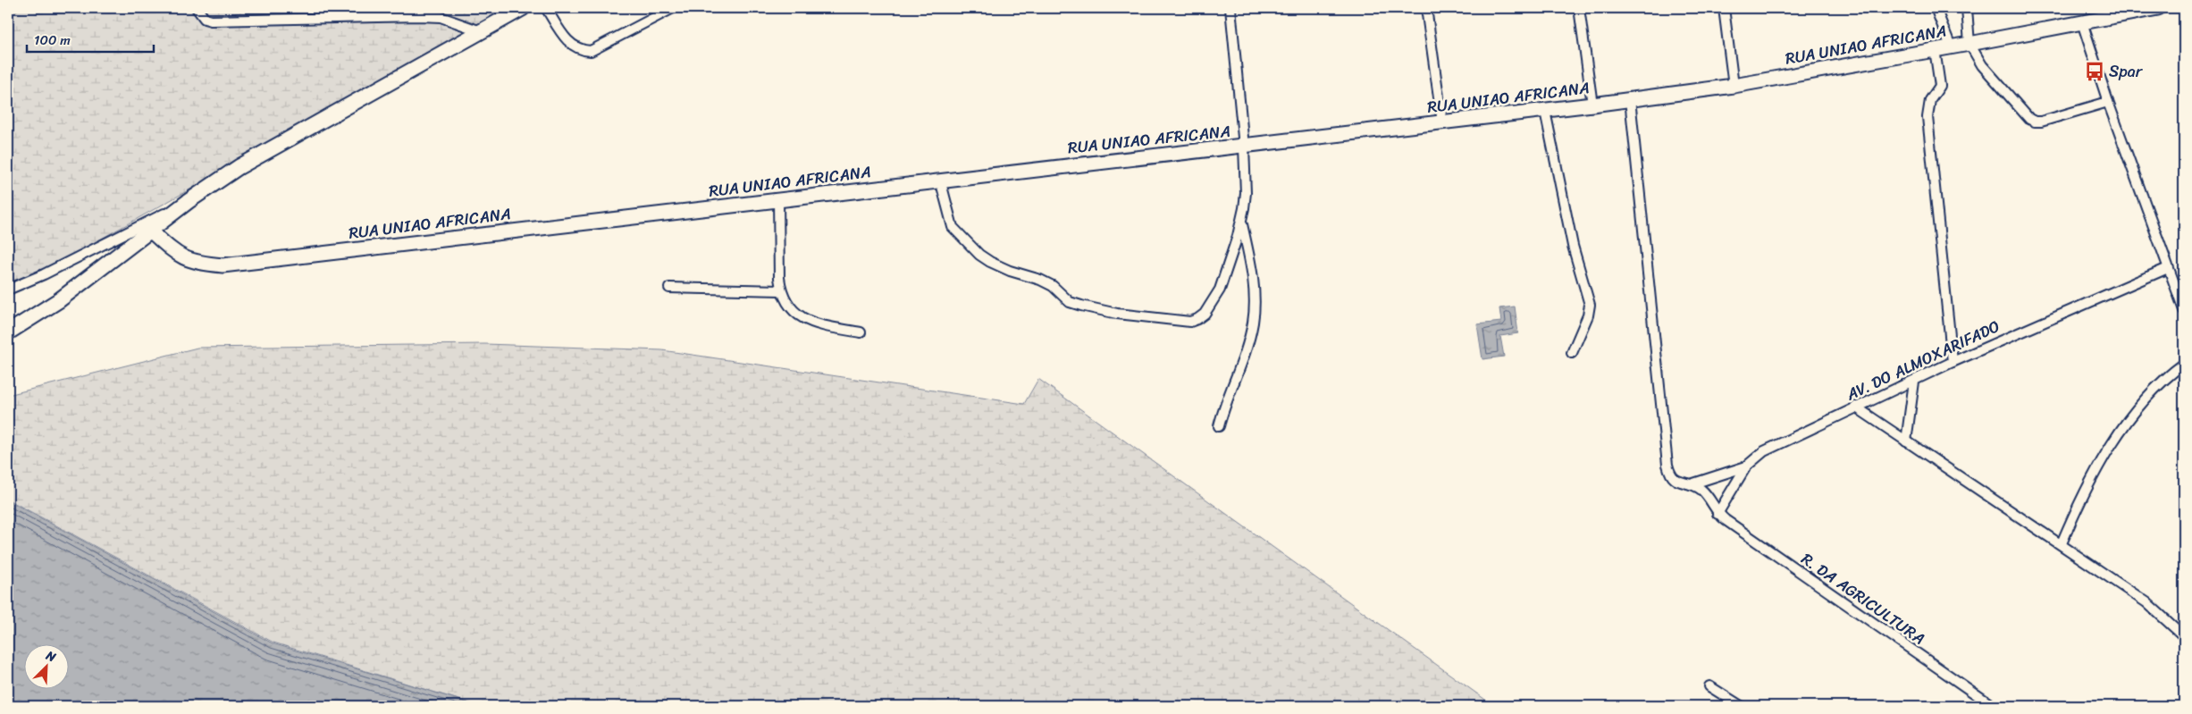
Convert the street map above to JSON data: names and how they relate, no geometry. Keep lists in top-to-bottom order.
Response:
{
  "streets": {
    "main road": ["RUA UNIAO AFRICANA"],
    "street": ["AV. DO ALMOXARIFADO", "R. DA AGRICULTURA"]
  },
  "crossings": [
    ["AV. DO ALMOXARIFADO", "R. DA AGRICULTURA"]
  ],
  "places": {
    "bus stop": ["Spar"]
  },
  "scale_bar": "100 m",
  "north": "top right"
}
